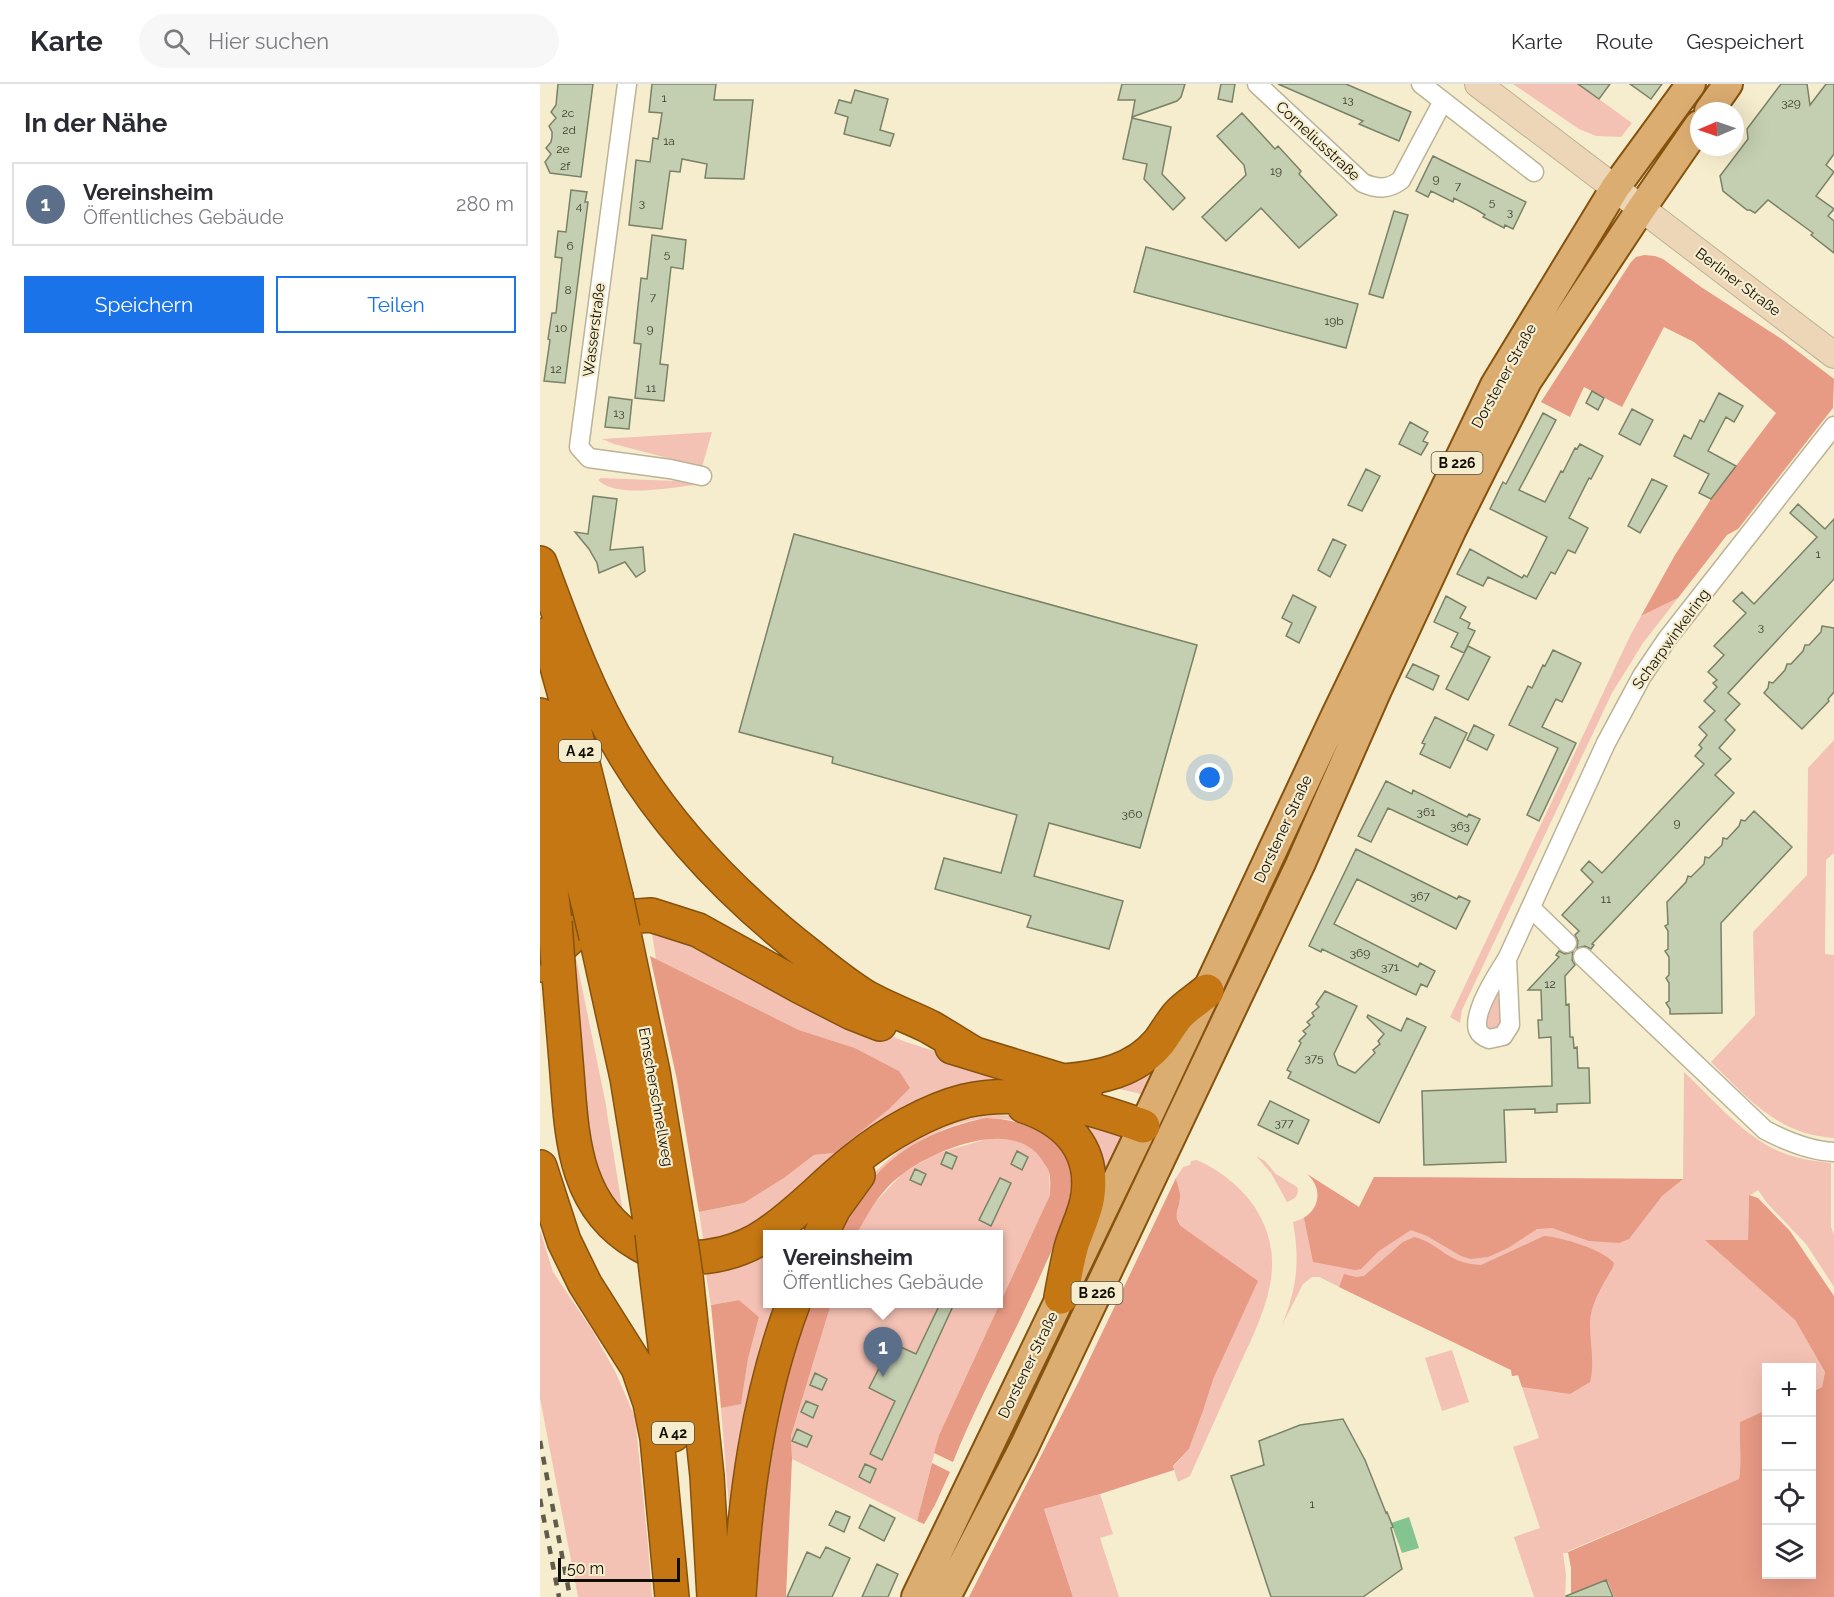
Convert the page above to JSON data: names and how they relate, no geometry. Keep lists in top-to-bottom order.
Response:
{
  "streets": {
    "highway": ["A 42"],
    "main road": ["Berliner Straße", "Dorstener Straße", "B 226"],
    "street": ["Corneliusstraße", "Wasserstraße", "Scharpwinkelring"]
  },
  "crossings": [
    ["Berliner Straße", "Dorstener Straße"]
  ],
  "house_numbers": [
    "1",
    "13",
    "329",
    "2c",
    "2d",
    "1a",
    "2e",
    "2f",
    "19",
    "9",
    "7",
    "5",
    "3",
    "4",
    "3",
    "6",
    "5",
    "8",
    "7",
    "19b",
    "10",
    "9",
    "12",
    "11",
    "13",
    "1",
    "3",
    "361",
    "360",
    "9",
    "363",
    "367",
    "11",
    "369",
    "371",
    "12",
    "375",
    "377",
    "1"
  ],
  "scale_bar": "50 m",
  "north": "left",
  "page": {
    "header": "Karte",
    "search": "Hier suchen",
    "nav": ["Karte", "Route", "Gespeichert"],
    "heading": "In der Nähe",
    "list": [
      {
        "mark": "1",
        "name": "Vereinsheim",
        "note": "Öffentliches Gebäude",
        "value": "280 m"
      }
    ],
    "buttons": ["Speichern", "Teilen"],
    "popup": ["Vereinsheim", "Öffentliches Gebäude"],
    "pins": "1",
    "map_buttons": ["+", "−"],
    "scale": "50 m"
  }
}
